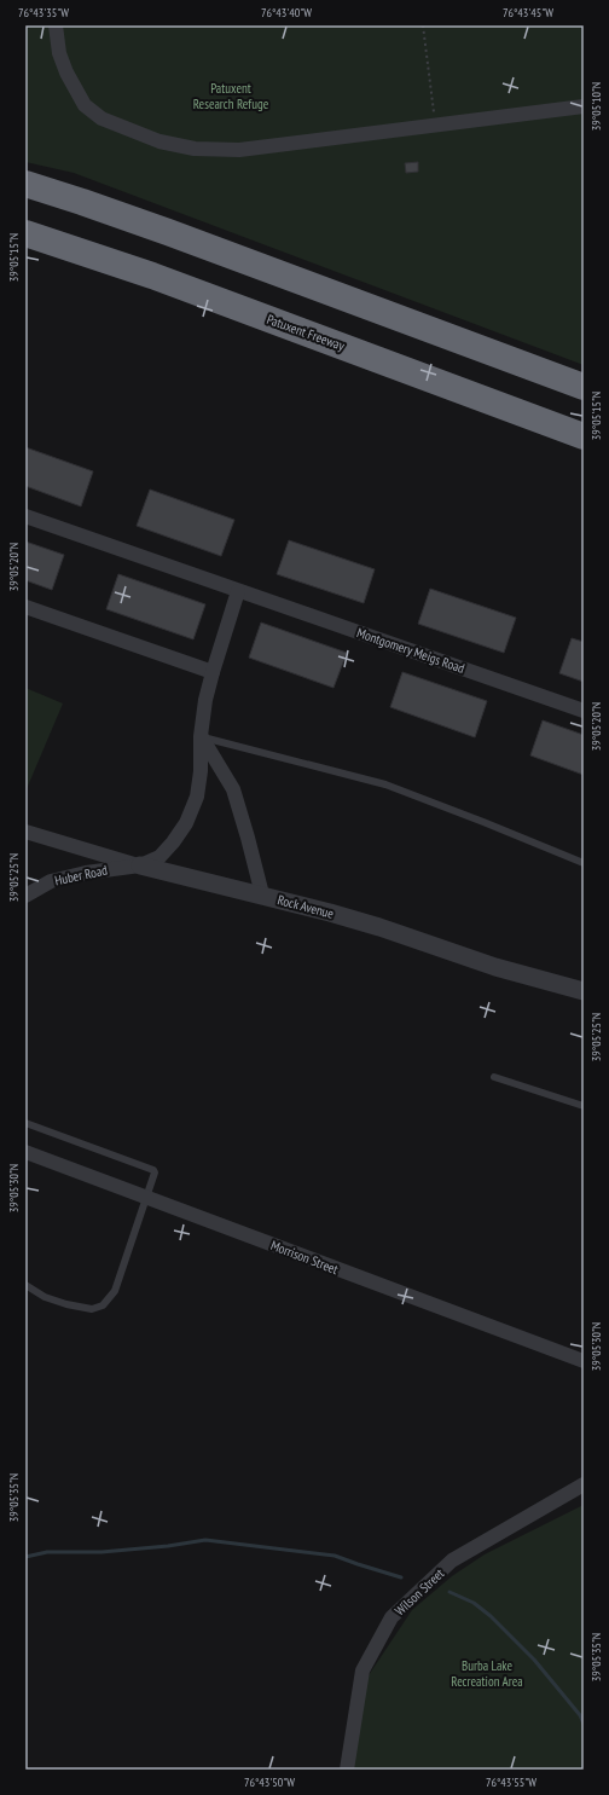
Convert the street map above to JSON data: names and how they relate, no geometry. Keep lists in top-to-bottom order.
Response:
{
  "streets": {
    "highway": ["Patuxent Freeway"],
    "street": [
      "Montgomery Meigs Road",
      "Huber Road",
      "Rock Avenue",
      "Morrison Street",
      "Wilson Street"
    ]
  },
  "crossings": [
    ["Huber Road", "Rock Avenue"]
  ],
  "parks": ["Patuxent Research Refuge", "Burba Lake Recreation Area"],
  "coordinates": [
    "76°43'35\"W",
    "76°43'40\"W",
    "76°43'45\"W",
    "39°05'10\"N",
    "39°05'15\"N",
    "39°05'20\"N",
    "39°05'25\"N",
    "39°05'30\"N",
    "39°05'35\"N",
    "76°43'50\"W",
    "76°43'55\"W"
  ]
}
